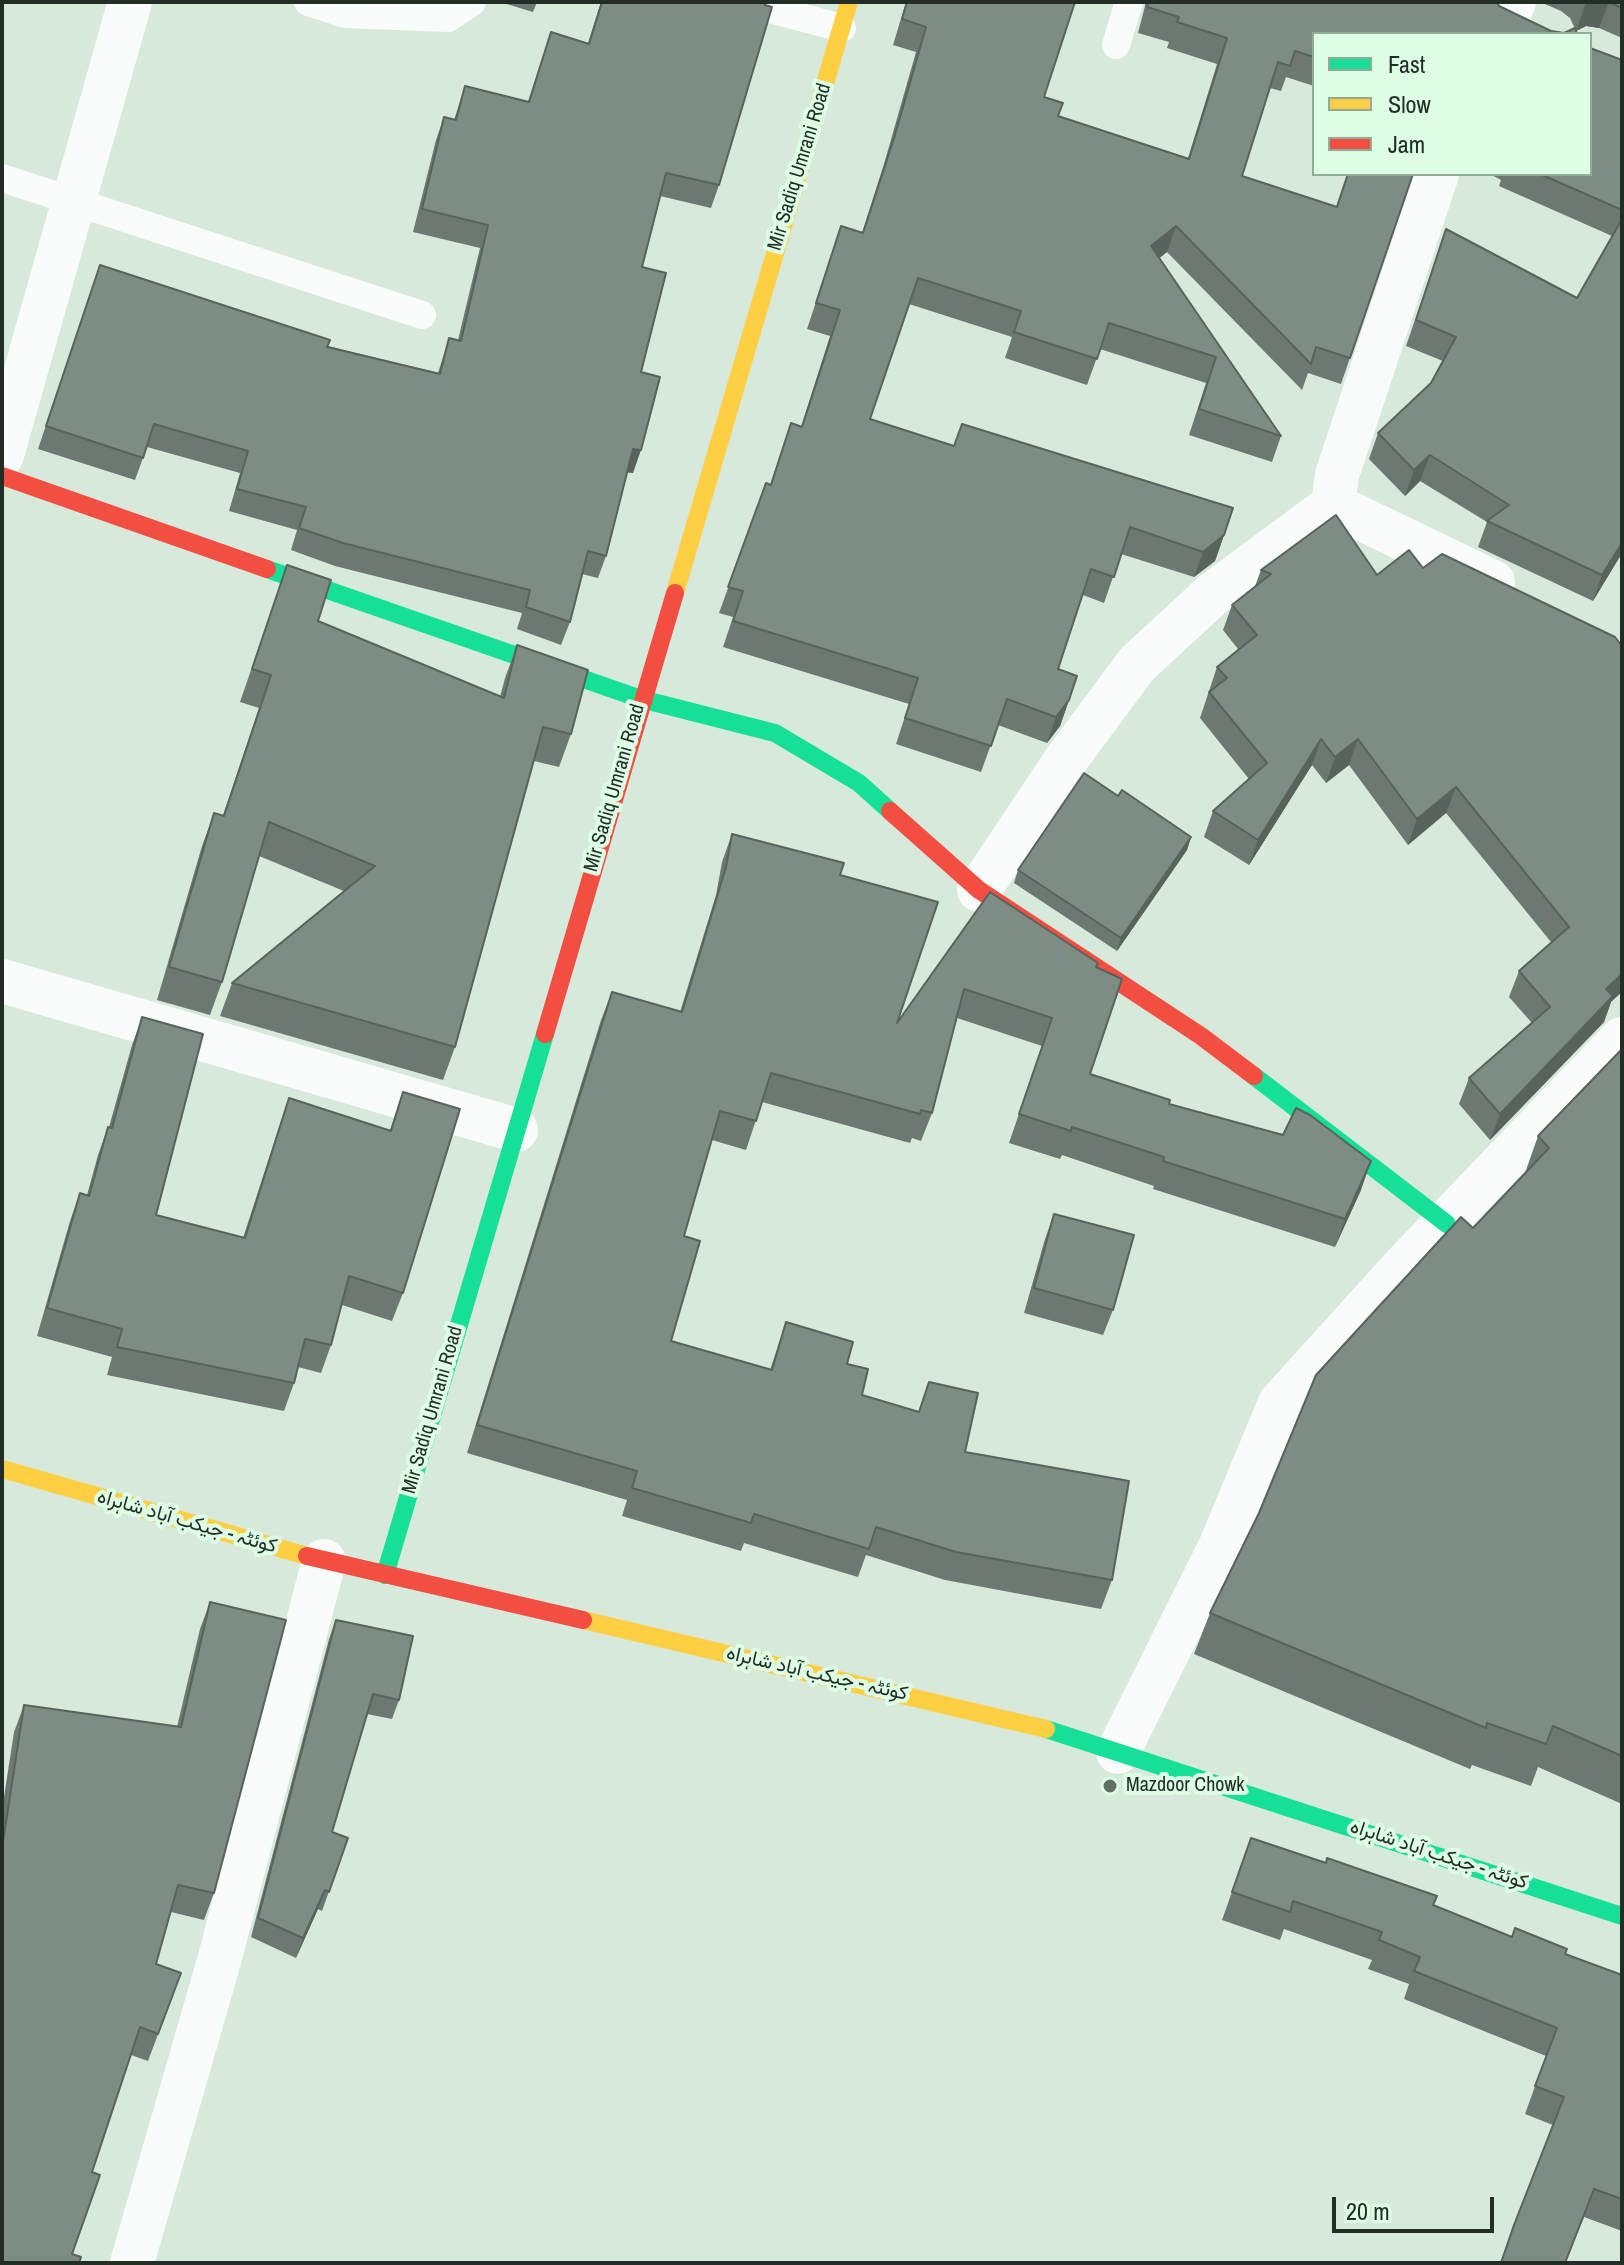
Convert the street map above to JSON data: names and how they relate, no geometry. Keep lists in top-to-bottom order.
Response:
{
  "streets": {
    "main road": ["Mir Sadiq Umrani Road", "کوئٹہ - جیکب آباد شاہراہ"]
  },
  "crossings": [
    ["Mir Sadiq Umrani Road", "کوئٹہ - جیکب آباد شاہراہ"]
  ],
  "places": ["Mazdoor Chowk"],
  "legend": ["Fast", "Slow", "Jam"],
  "scale_bar": "20 m"
}
